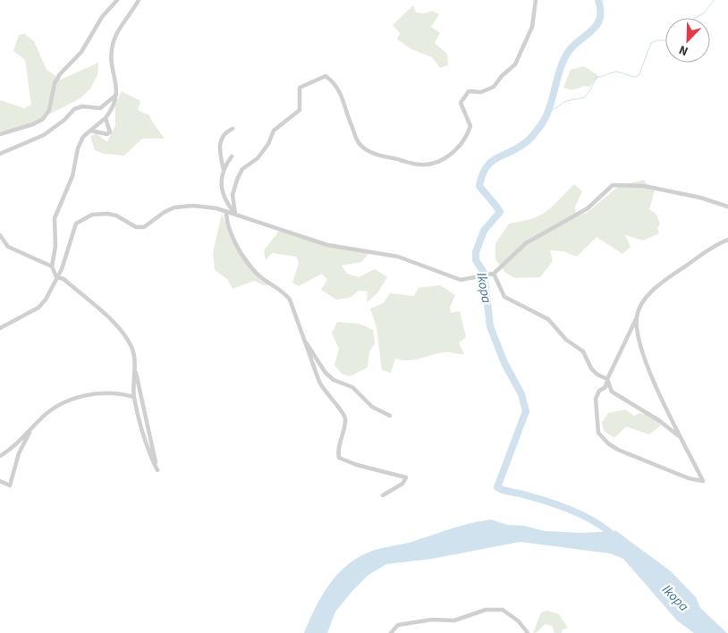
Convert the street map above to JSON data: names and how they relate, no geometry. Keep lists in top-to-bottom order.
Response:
{
  "water": ["Ikopa"],
  "north": "bottom left"
}
